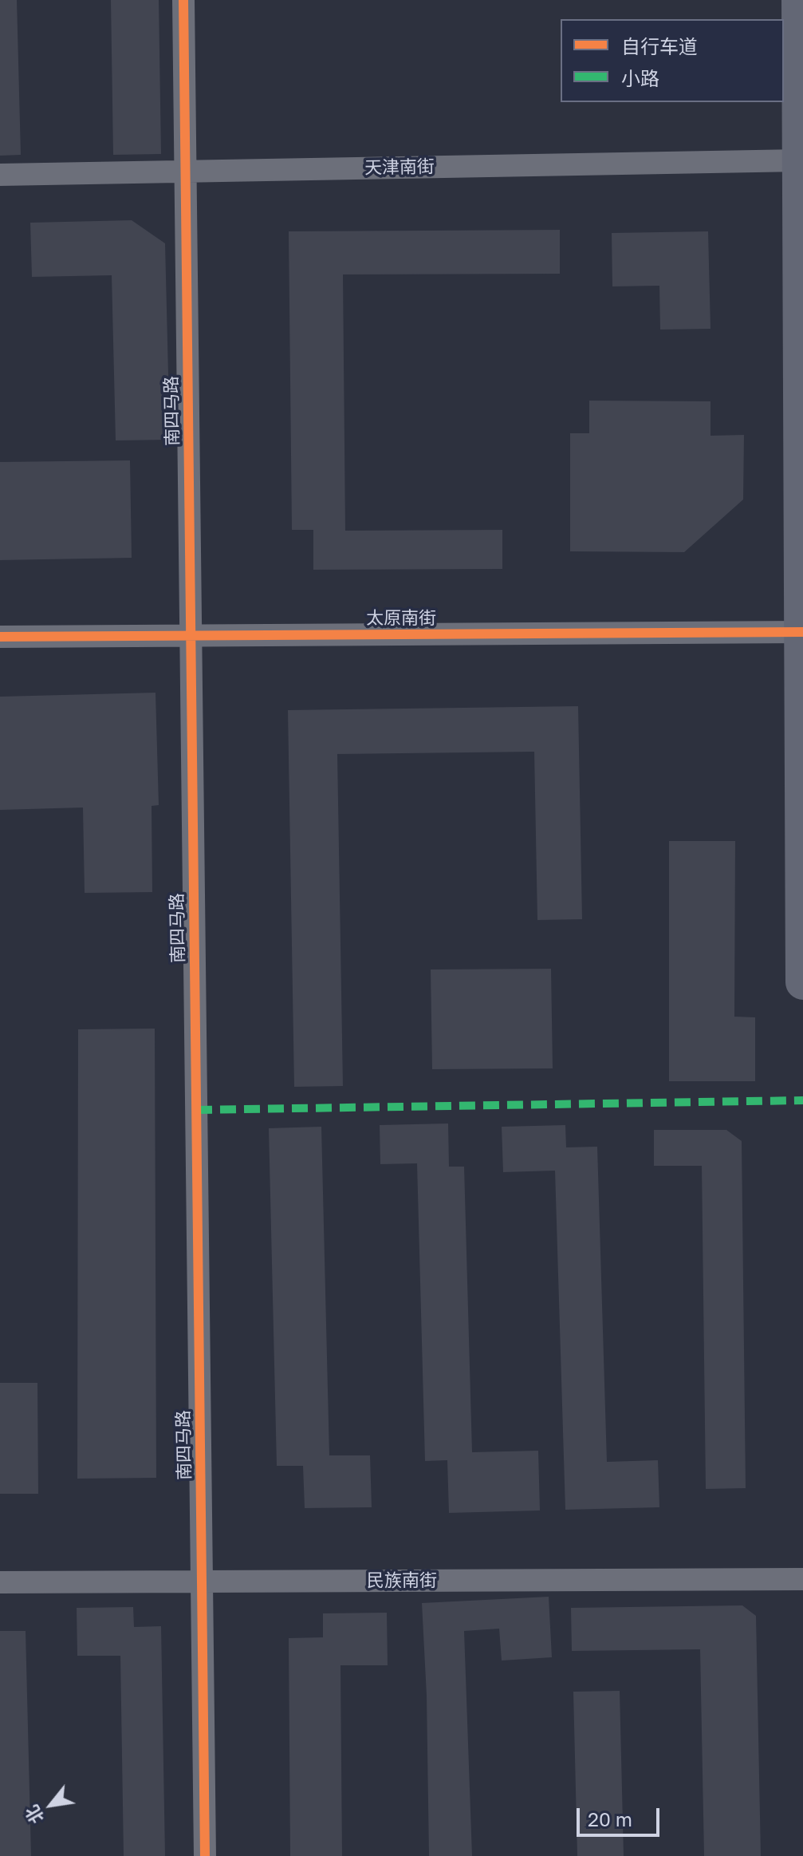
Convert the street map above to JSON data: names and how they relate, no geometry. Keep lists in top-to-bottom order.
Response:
{
  "streets": {
    "street": [
      "天津南街",
      "南四马路",
      "太原南街",
      "民族南街"
    ]
  },
  "crossings": [
    ["天津南街", "南四马路"],
    ["南四马路", "太原南街"],
    ["南四马路", "民族南街"]
  ],
  "legend": ["自行车道", "小路"],
  "scale_bar": "20 m",
  "north": "bottom left"
}
